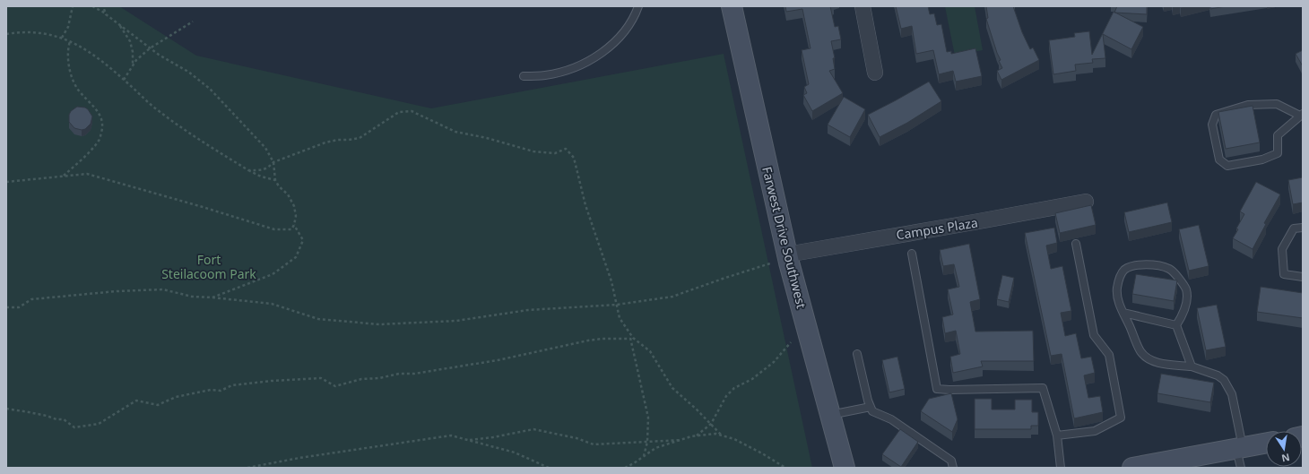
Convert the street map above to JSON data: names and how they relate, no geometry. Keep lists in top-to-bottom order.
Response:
{
  "streets": {
    "street": ["Campus Plaza", "Farwest Drive Southwest"]
  },
  "crossings": [
    ["Campus Plaza", "Farwest Drive Southwest"]
  ],
  "parks": ["Fort Steilacoom Park"],
  "north": "bottom"
}
